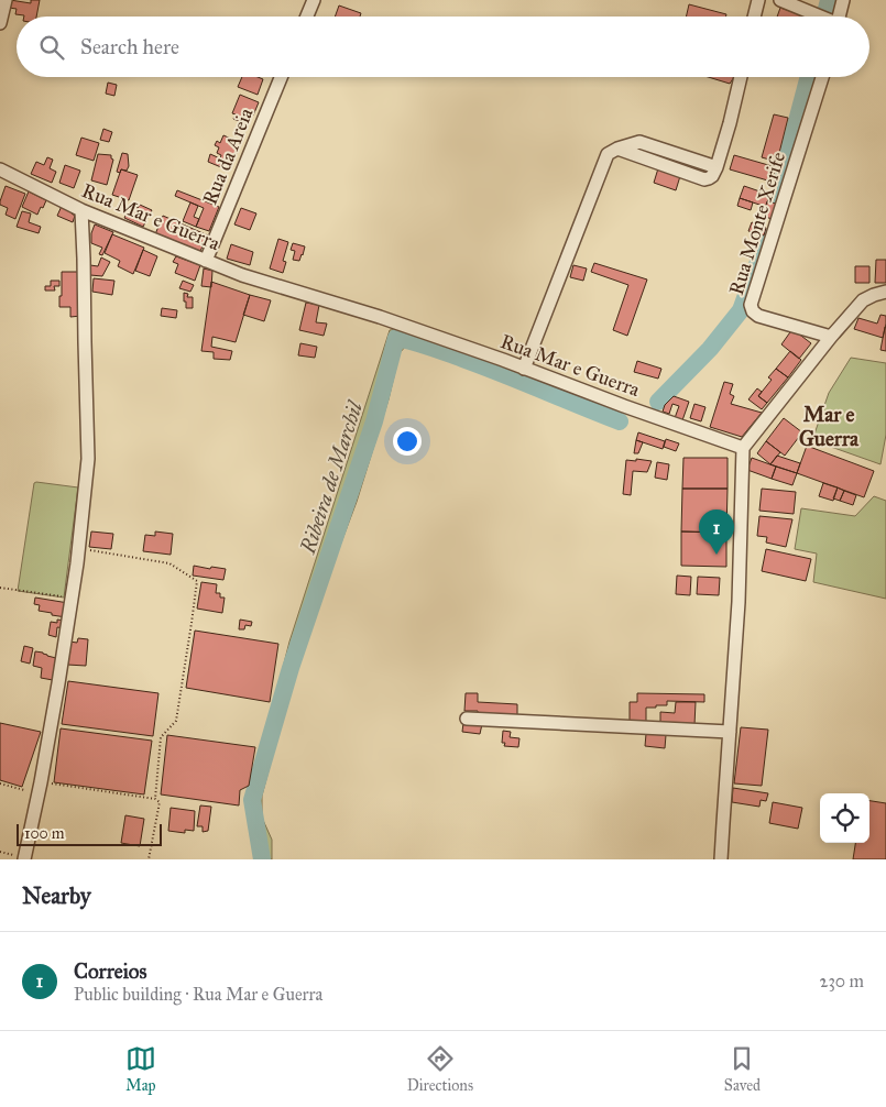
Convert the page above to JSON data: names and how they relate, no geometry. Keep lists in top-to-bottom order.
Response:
{
  "streets": {
    "street": ["Rua da Areia", "Rua Mar e Guerra", "Rua Monte Xerife"]
  },
  "crossings": [
    ["Rua da Areia", "Rua Mar e Guerra"]
  ],
  "districts": ["Mar e Guerra"],
  "water": ["Ribeira de Marchil"],
  "scale_bar": "100 m",
  "page": {
    "search": "Search here",
    "pins": "1",
    "scale": "100 m",
    "heading": "Nearby",
    "list": [
      {
        "mark": "1",
        "name": "Correios",
        "note": "Public building · Rua Mar e Guerra",
        "value": "230 m"
      }
    ],
    "nav": ["Map", "Directions", "Saved"]
  }
}
